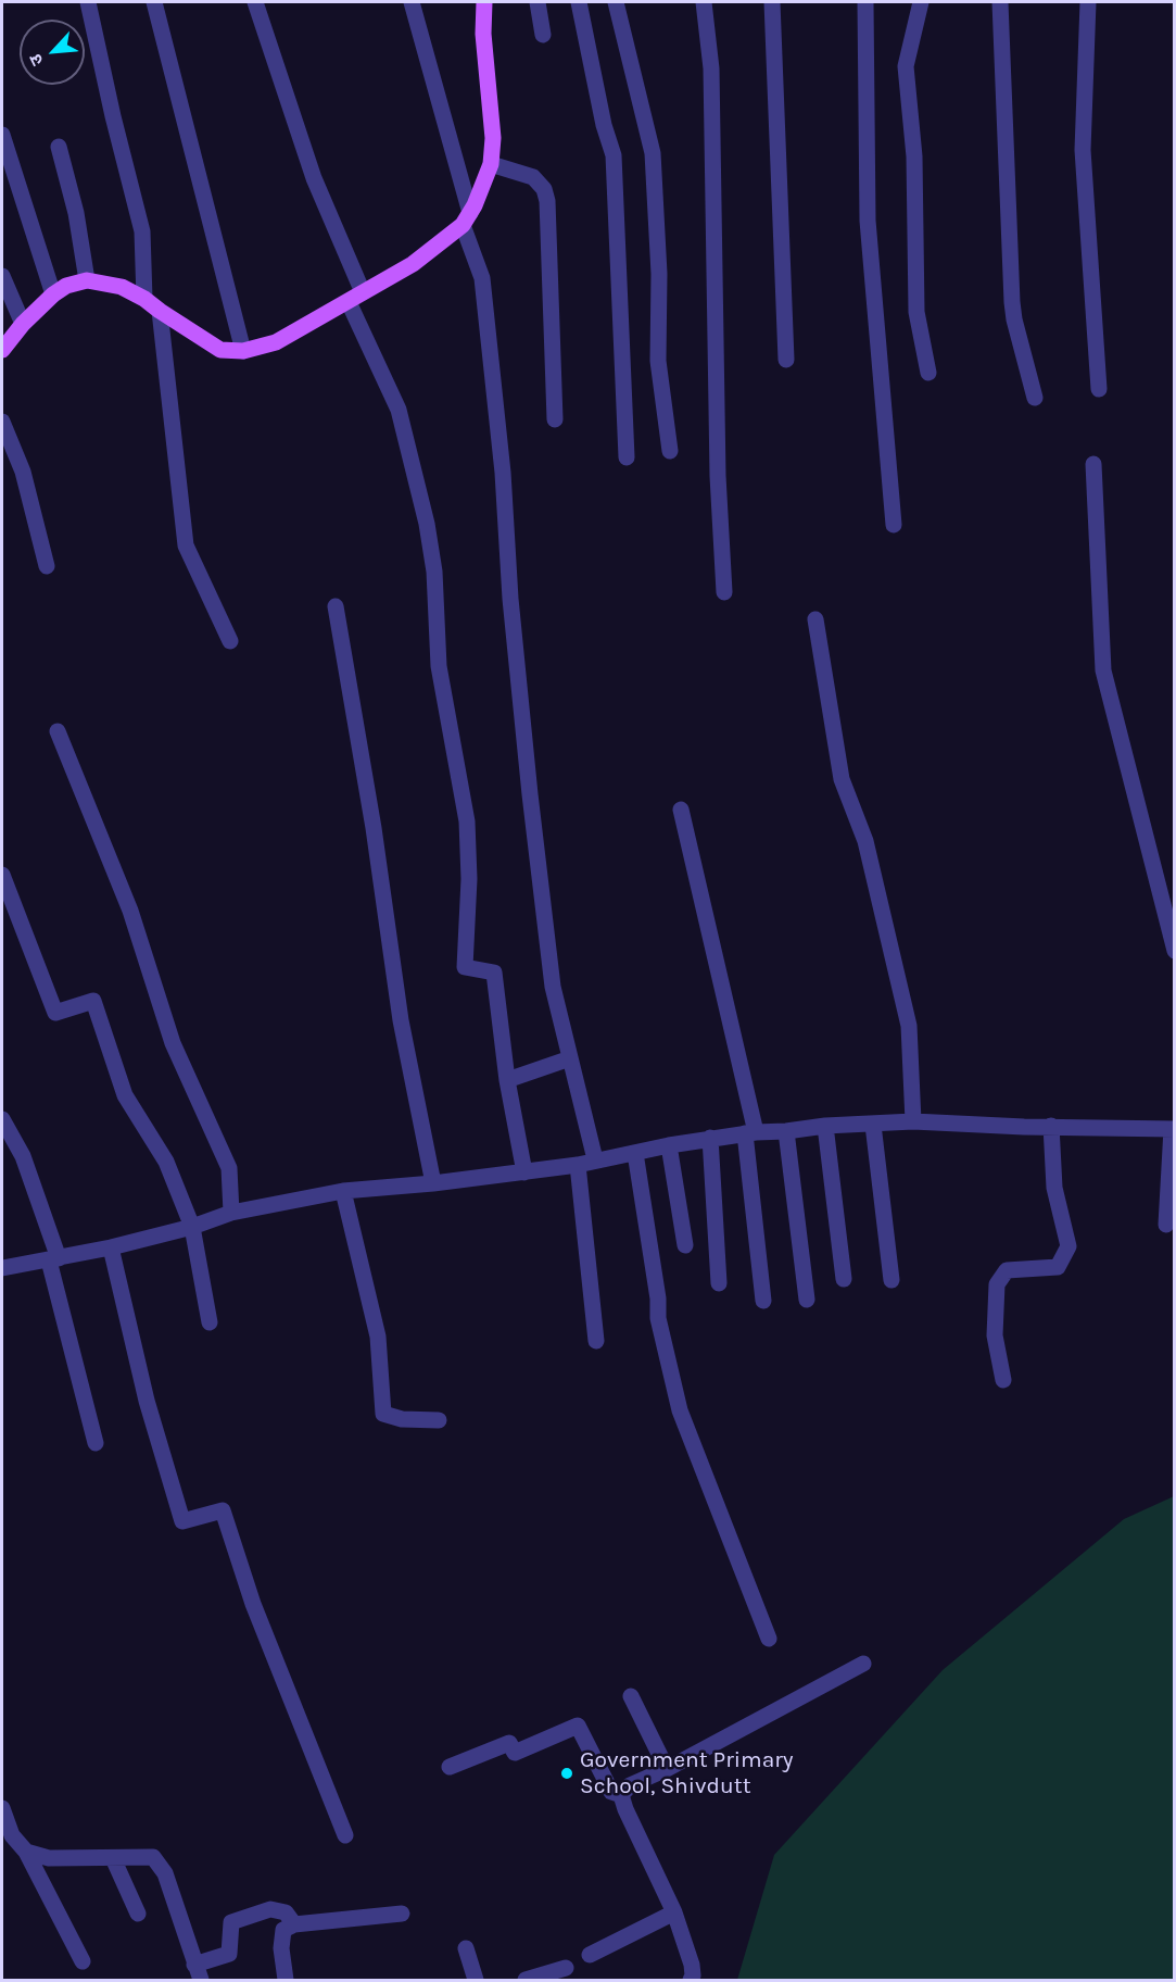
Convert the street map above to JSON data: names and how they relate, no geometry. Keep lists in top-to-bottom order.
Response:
{
  "places": ["Government Primary School, Shivdutt"],
  "north": "bottom left"
}
